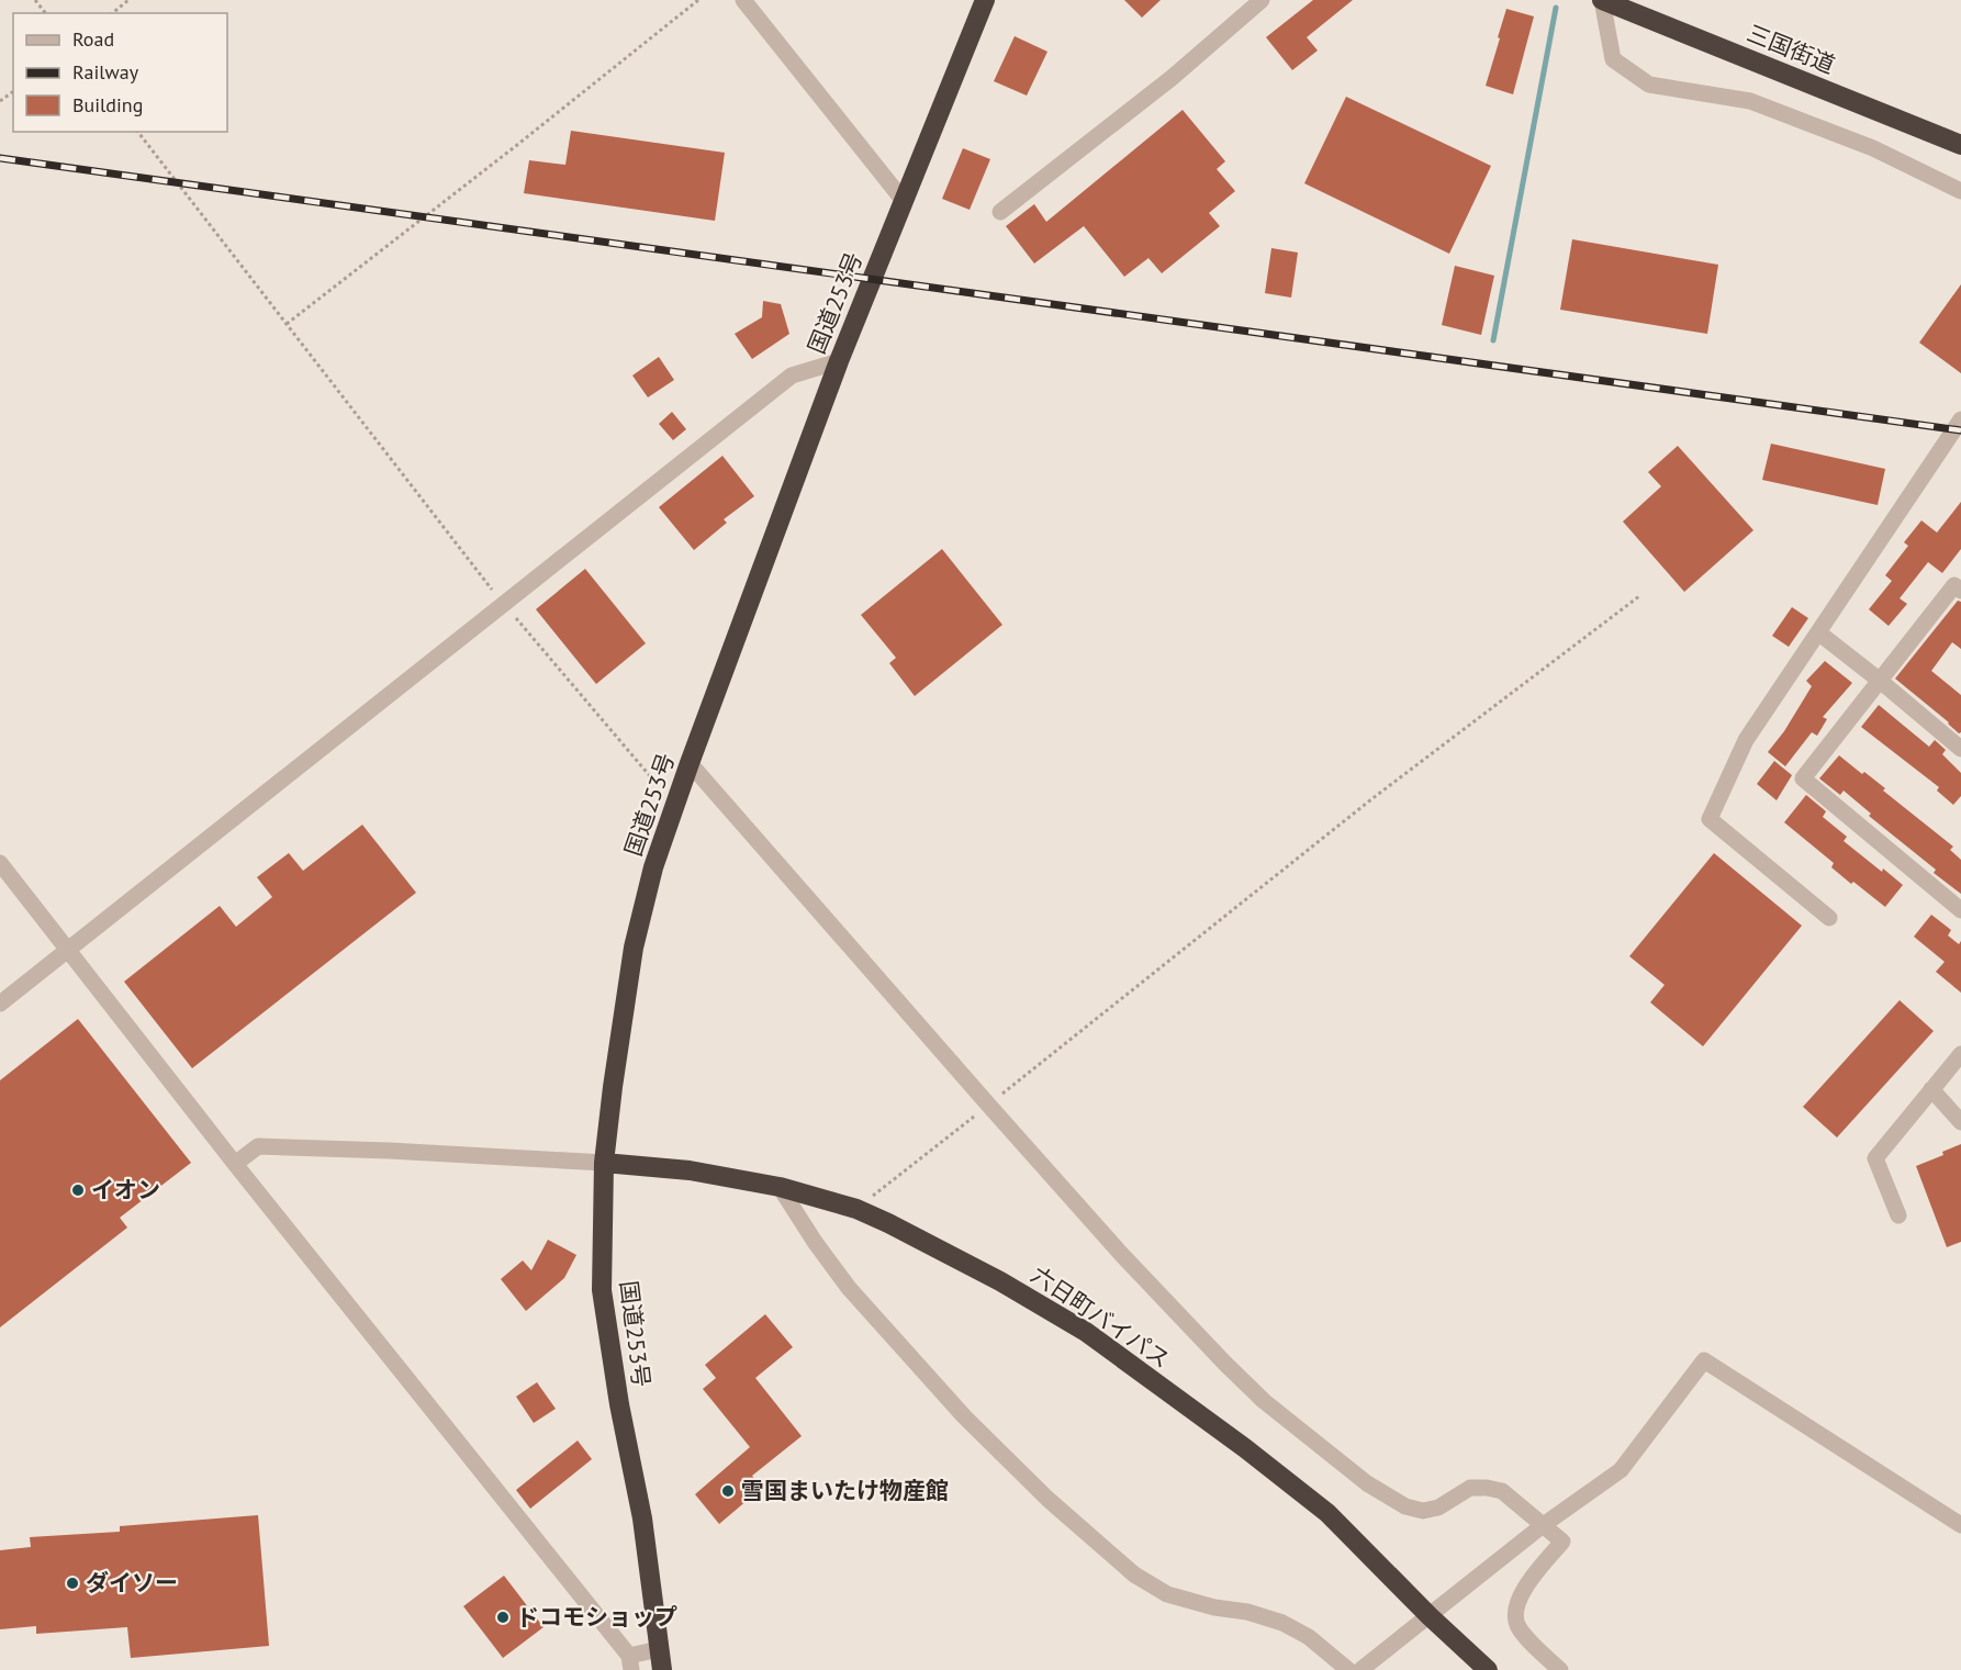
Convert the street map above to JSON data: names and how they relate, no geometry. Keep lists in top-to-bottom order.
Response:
{
  "streets": {
    "highway": ["三国街道", "国道253号", "六日町バイパス"]
  },
  "crossings": [
    ["国道253号", "六日町バイパス"]
  ],
  "places": [
    "イオン",
    "雪国まいたけ物産館",
    "ダイソー",
    "ドコモショップ"
  ],
  "legend": ["Road", "Railway", "Building"]
}
